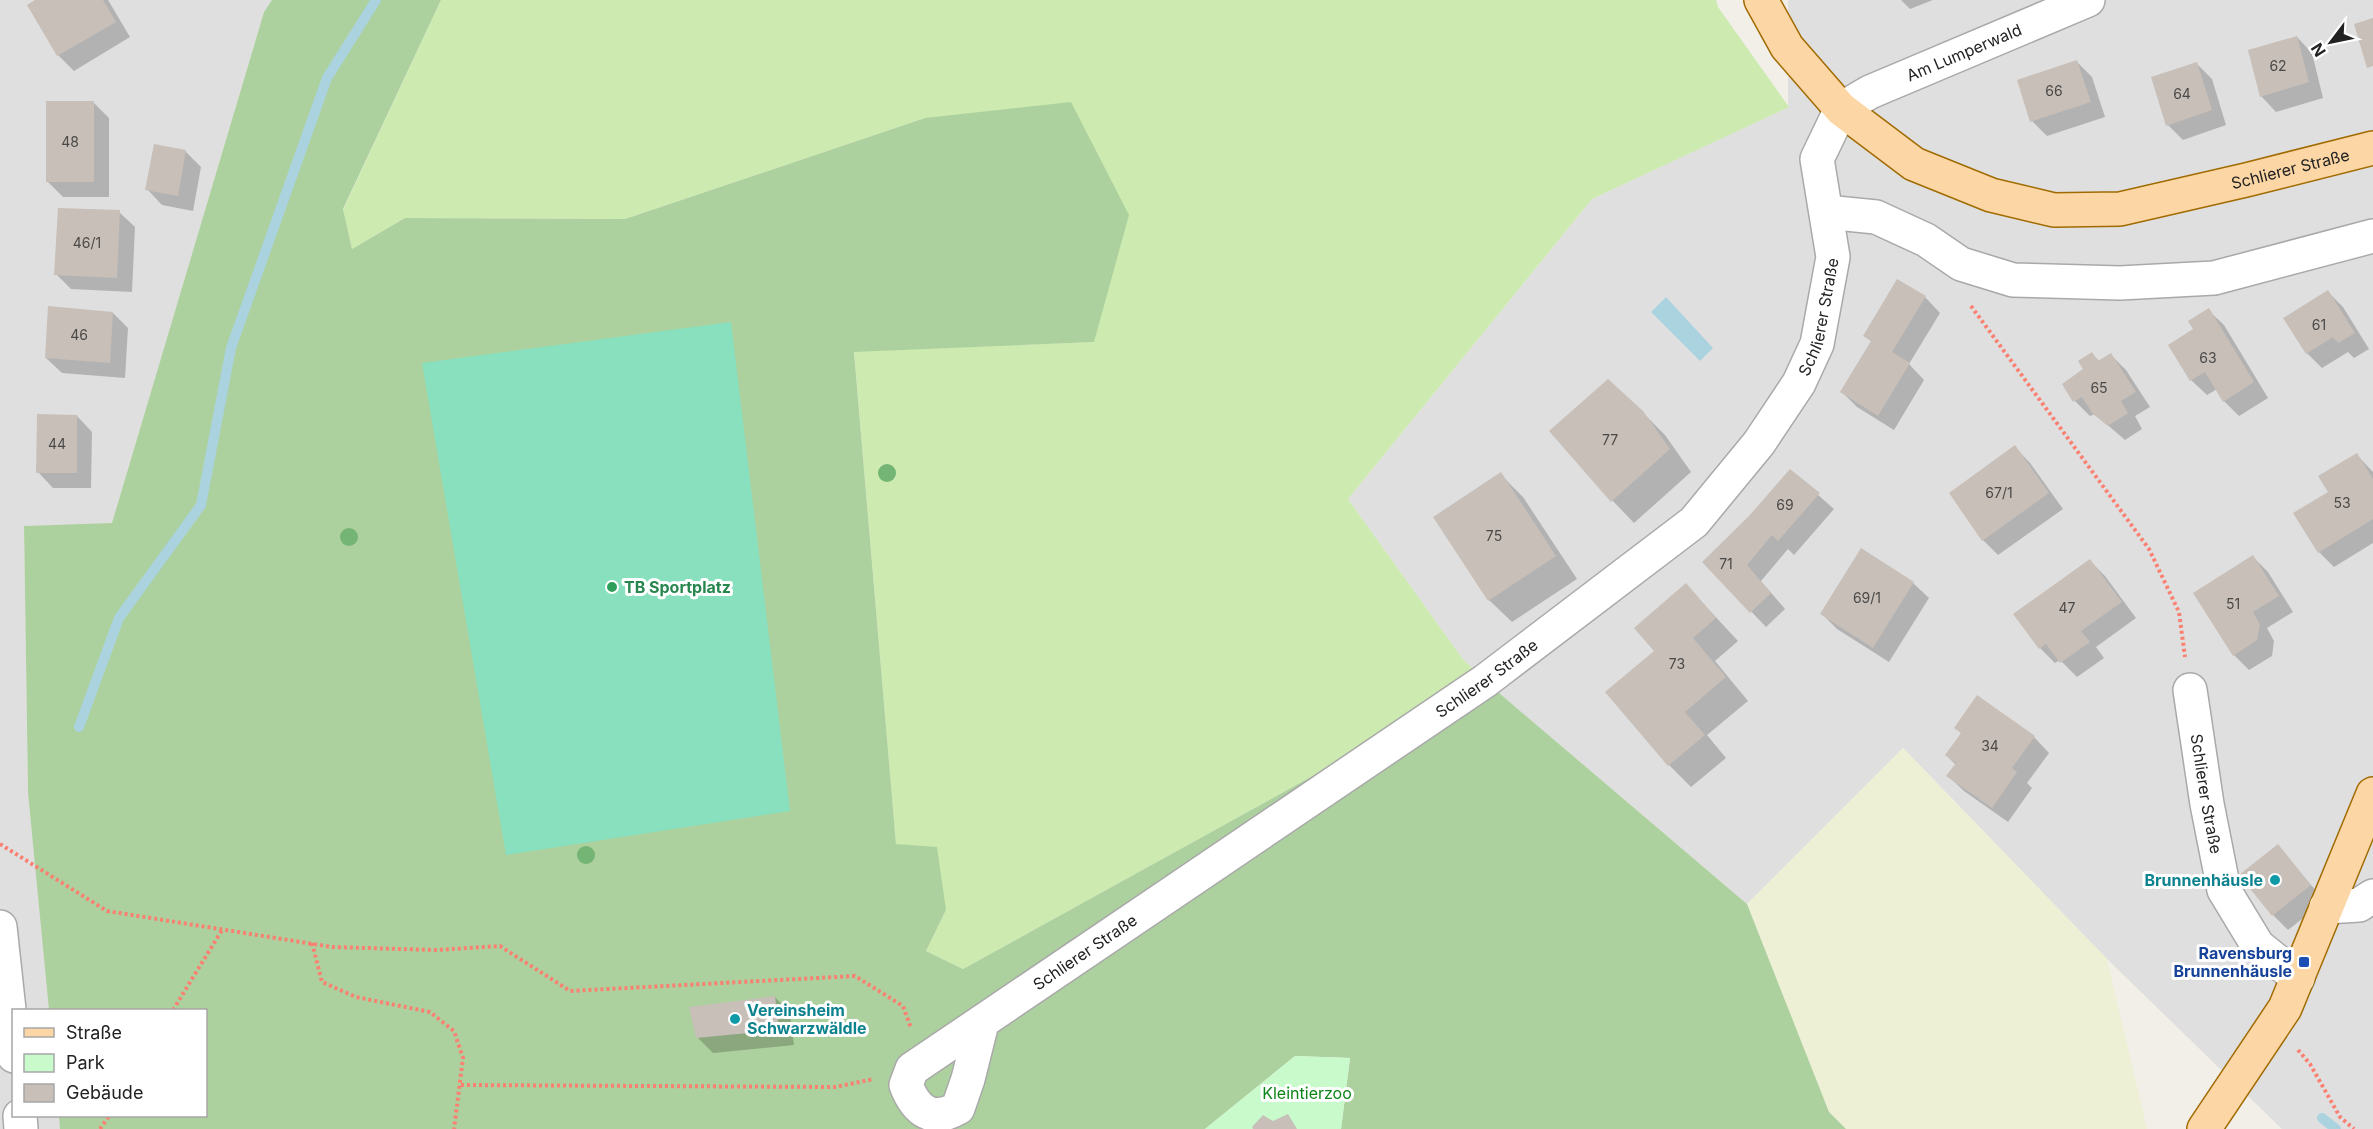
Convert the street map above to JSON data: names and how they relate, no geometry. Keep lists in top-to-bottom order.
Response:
{
  "streets": {
    "main road": ["Schlierer Straße"],
    "street": ["Am Lumperwald"]
  },
  "crossings": [
    ["Am Lumperwald", "Schlierer Straße"]
  ],
  "parks": ["Kleintierzoo"],
  "places": {
    "other": ["TB Sportplatz", "Brunnenhäusle", "Vereinsheim Schwarzwäldle"],
    "transit": ["Ravensburg Brunnenhäusle"]
  },
  "house_numbers": [
    "62",
    "66",
    "64",
    "48",
    "46/1",
    "61",
    "46",
    "63",
    "65",
    "77",
    "44",
    "67/1",
    "53",
    "69",
    "75",
    "71",
    "69/1",
    "51",
    "47",
    "73",
    "34"
  ],
  "legend": ["Straße", "Park", "Gebäude"],
  "north": "bottom left"
}
